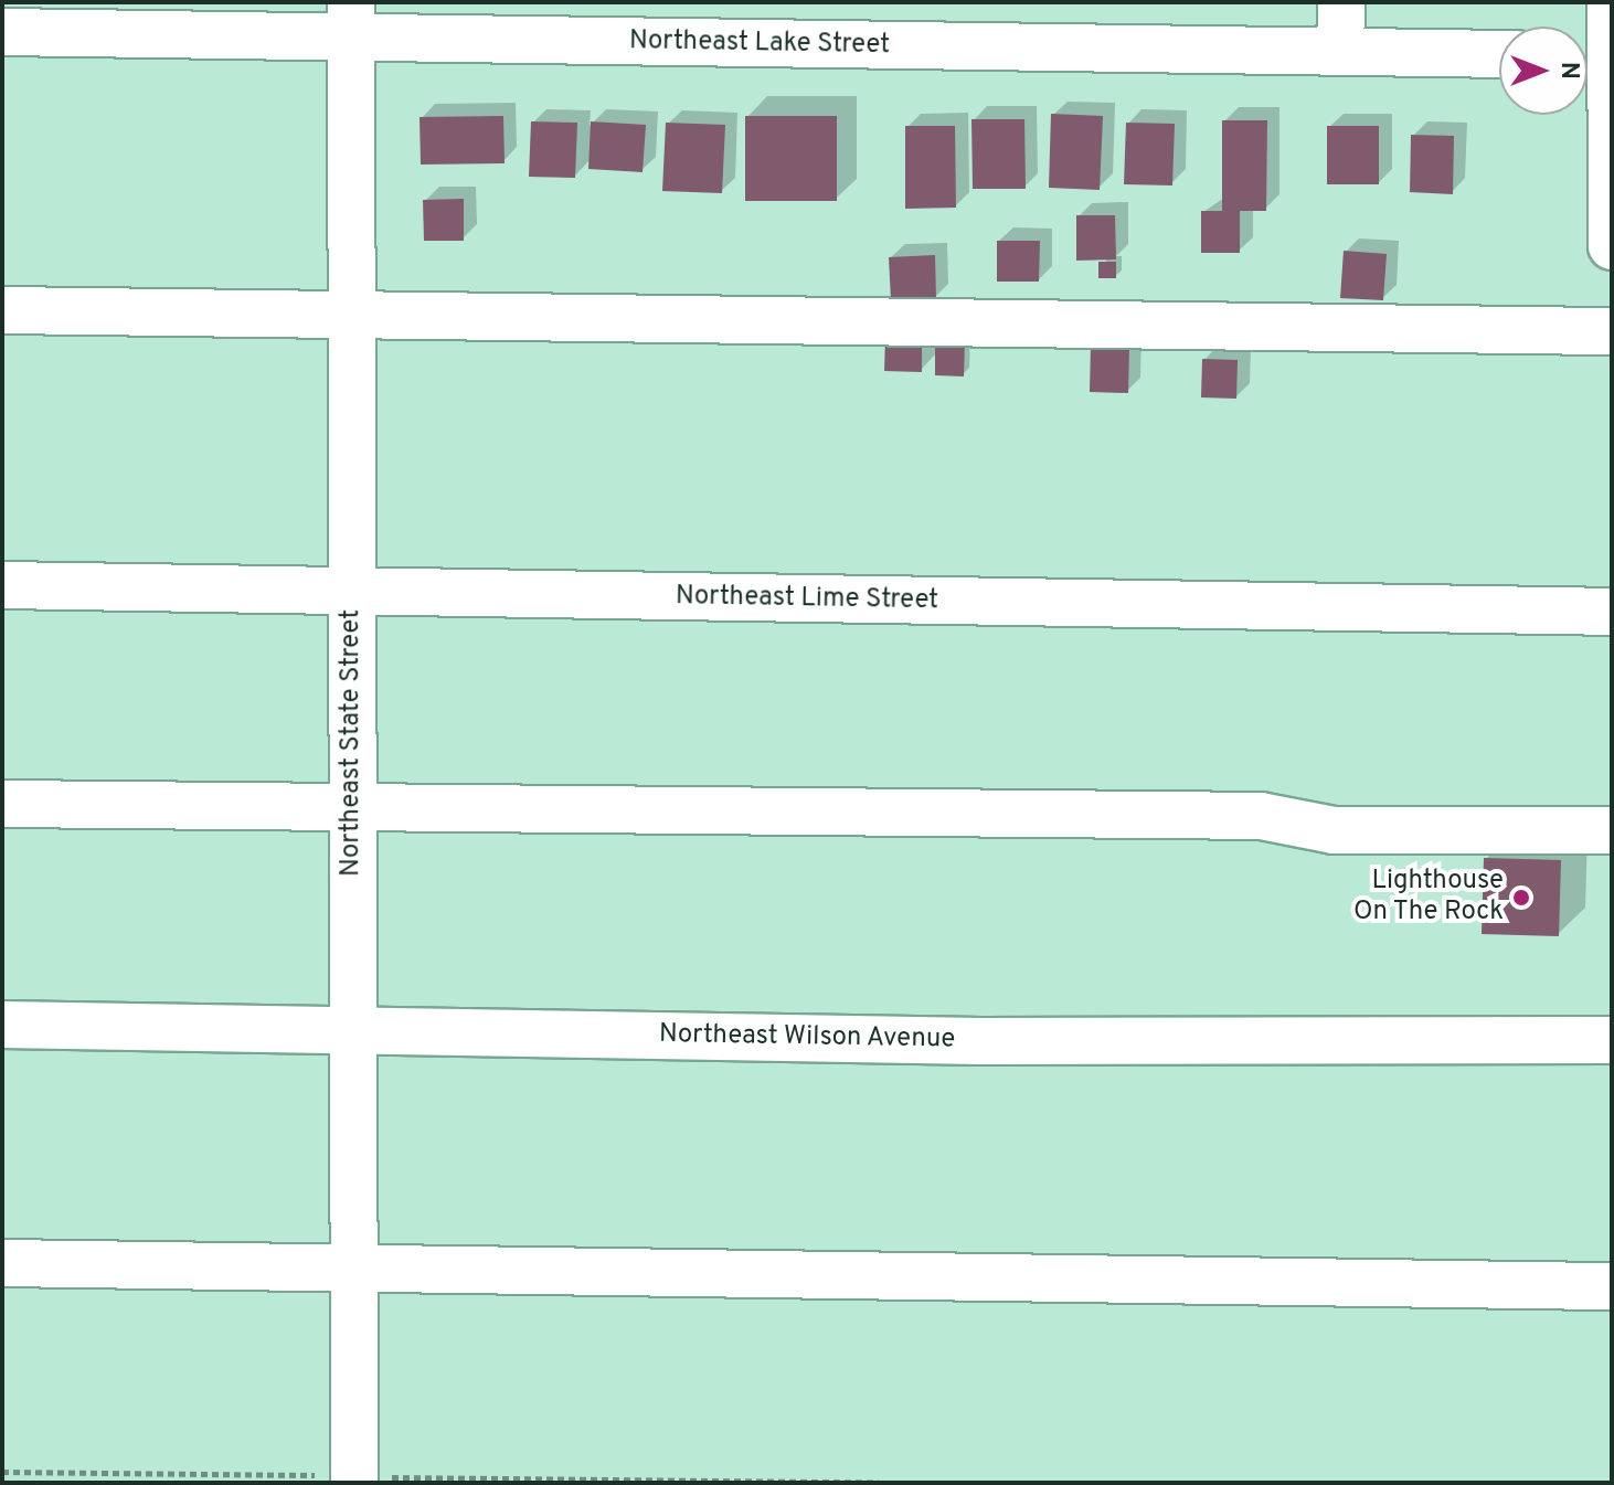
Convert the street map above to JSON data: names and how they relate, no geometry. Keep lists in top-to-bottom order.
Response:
{
  "streets": {
    "street": [
      "Northeast Lake Street",
      "Northeast Lime Street",
      "Northeast State Street",
      "Northeast Wilson Avenue"
    ]
  },
  "crossings": [
    ["Northeast Lake Street", "Northeast State Street"],
    ["Northeast Lime Street", "Northeast State Street"],
    ["Northeast State Street", "Northeast Wilson Avenue"]
  ],
  "places": ["Lighthouse On The Rock"],
  "north": "right"
}
